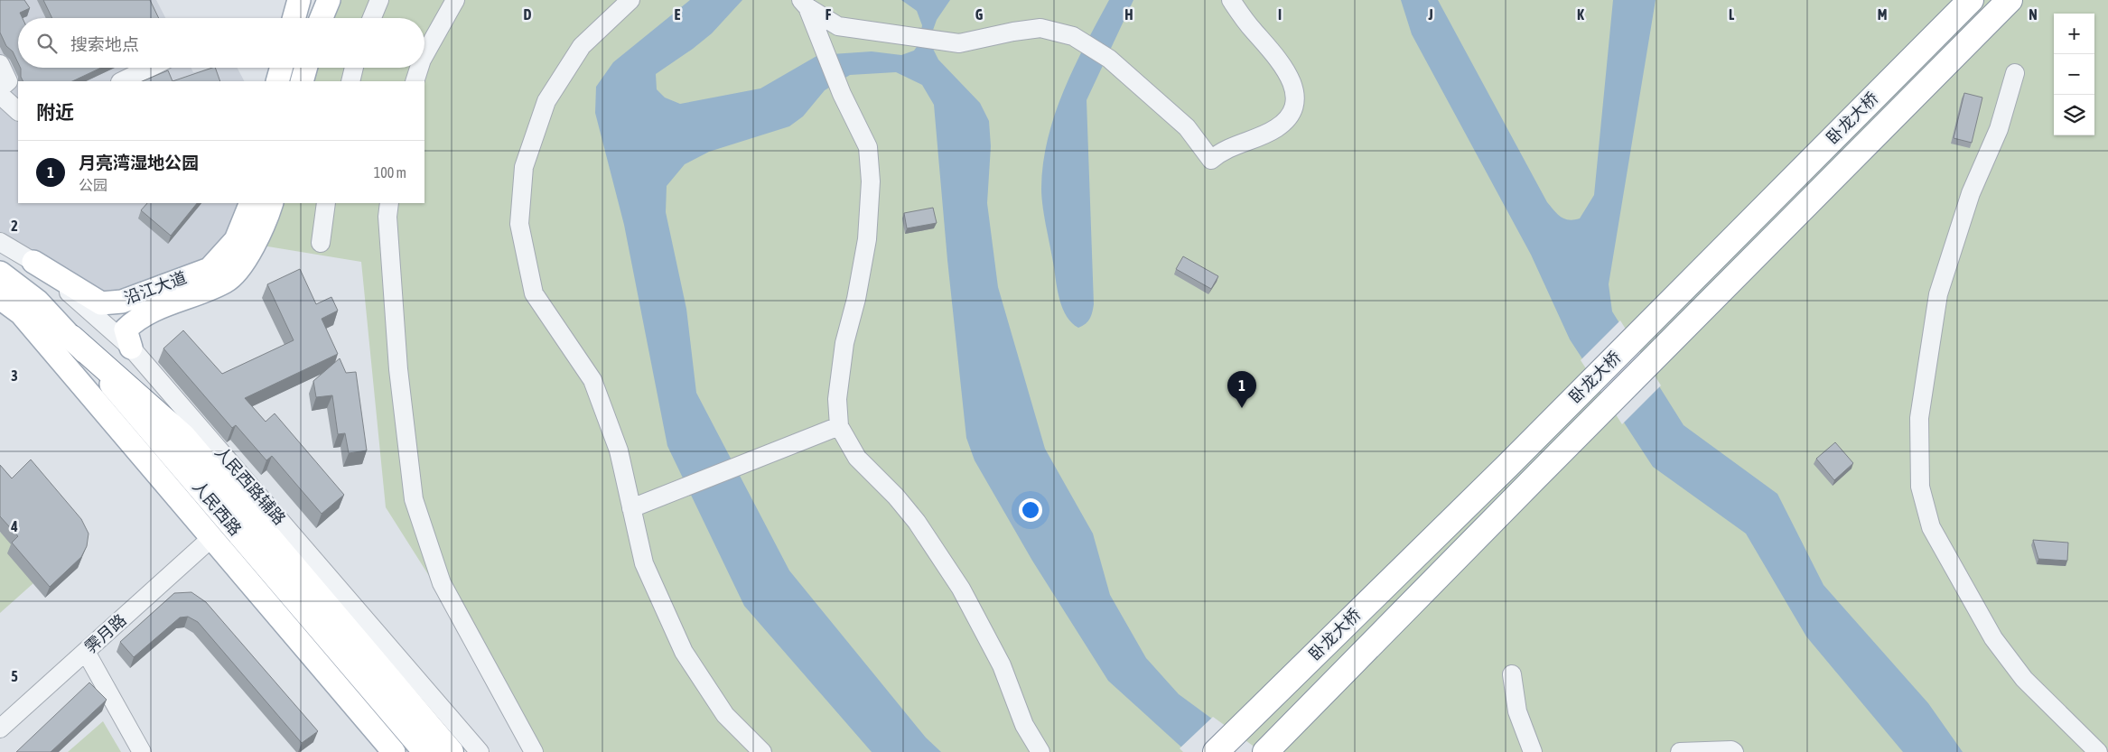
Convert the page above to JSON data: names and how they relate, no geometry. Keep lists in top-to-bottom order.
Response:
{
  "streets": {
    "highway": ["卧龙大桥"],
    "main road": ["沿江大道", "人民西路"],
    "street": ["人民西路辅路", "霁月路"]
  },
  "crossings": [
    ["沿江大道", "人民西路辅路"],
    ["人民西路", "霁月路"]
  ],
  "page": {
    "map_buttons": ["+", "−"],
    "search": "搜索地点",
    "heading": "附近",
    "list": [
      {
        "mark": "1",
        "name": "月亮湾湿地公园",
        "note": "公园",
        "value": "100 m"
      }
    ],
    "pins": "1"
  },
  "grid": {
    "columns": [
      "D",
      "E",
      "F",
      "G",
      "H",
      "I",
      "J",
      "K",
      "L",
      "M",
      "N"
    ],
    "rows": [
      "2",
      "3",
      "4",
      "5"
    ]
  }
}
